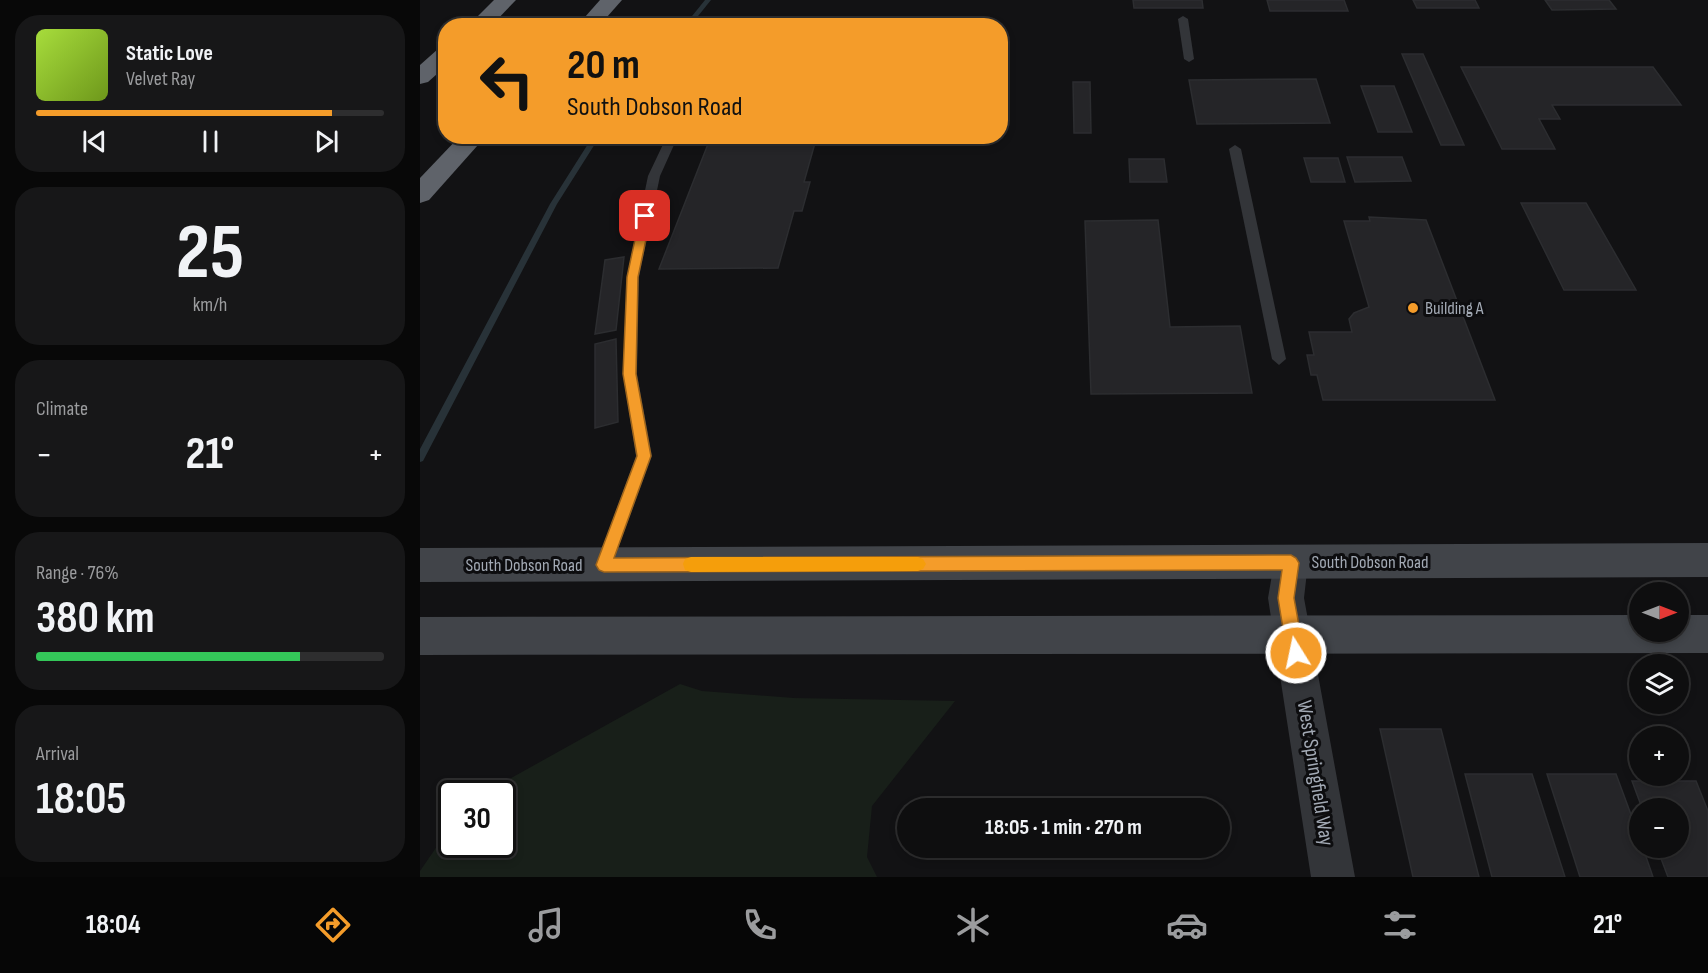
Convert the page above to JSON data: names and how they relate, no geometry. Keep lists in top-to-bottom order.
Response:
{
  "streets": {
    "main road": ["South Dobson Road"],
    "street": ["West Springfield Way"]
  },
  "crossings": [
    ["South Dobson Road", "West Springfield Way"]
  ],
  "places": ["Building A"],
  "north": "right",
  "page": {
    "turn": ["20 m", "South Dobson Road"],
    "song": ["Static Love", "Velvet Ray"],
    "tile": [
      ["25", "km/h"],
      "Climate",
      ["Range · 76%", "380 km"],
      ["Arrival", "18:05"]
    ],
    "heat": ["−", "21°", "+"],
    "map_buttons": ["+", "−"],
    "limit": "30",
    "trip": "18:05 · 1 min · 270 m",
    "tabs": ["18:04", "21°"]
  }
}
